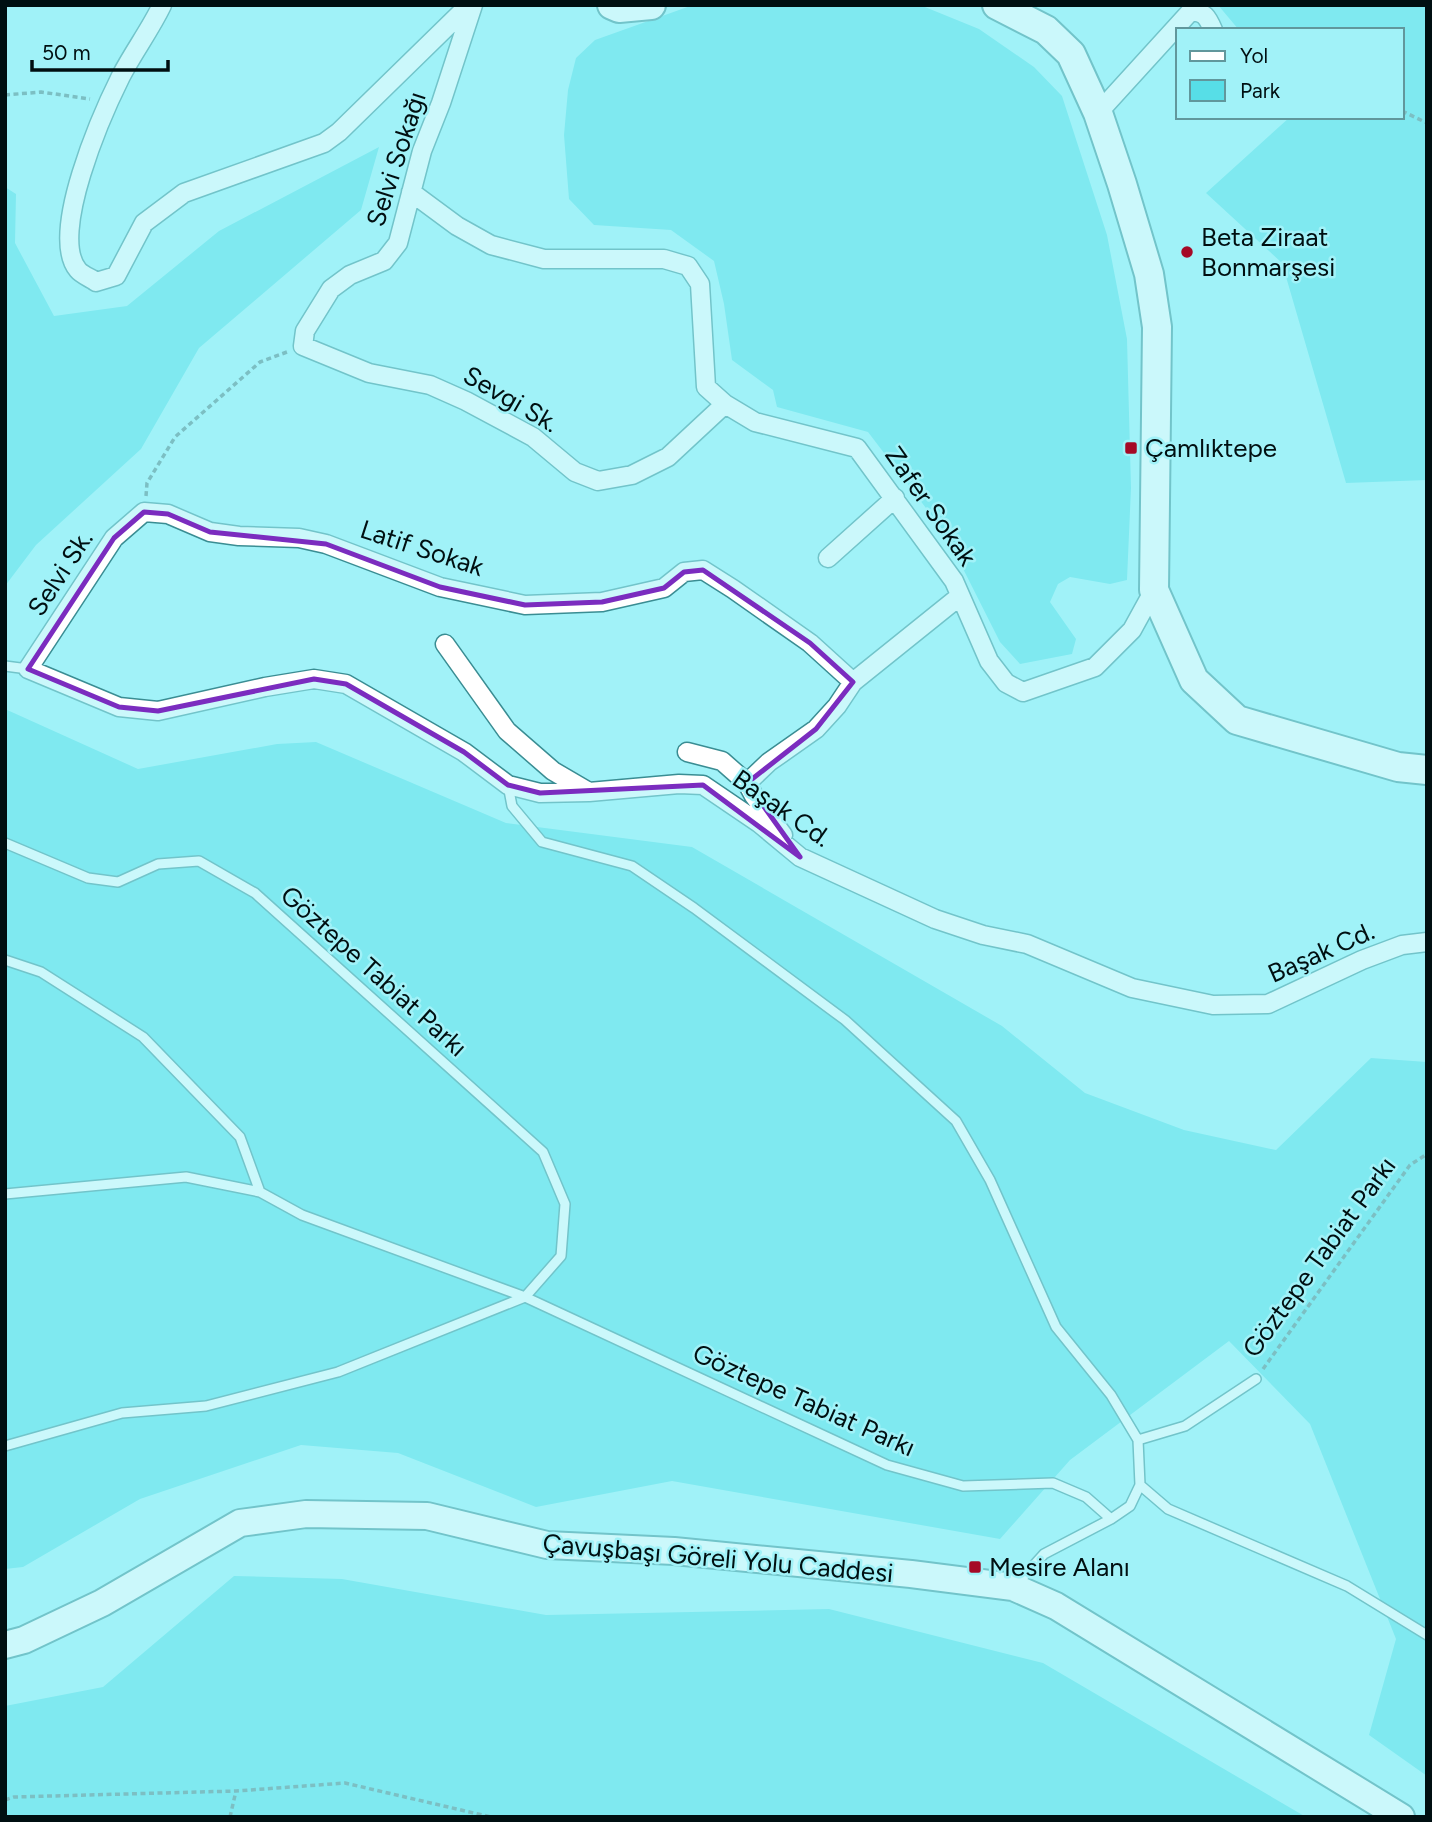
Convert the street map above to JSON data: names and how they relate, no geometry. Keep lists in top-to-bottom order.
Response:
{
  "streets": {
    "main road": ["Çavuşbaşı Göreli Yolu Caddesi"],
    "street": [
      "Selvi Sokağı",
      "Sevgi Sk.",
      "Zafer Sokak",
      "Latif Sokak",
      "Selvi Sk.",
      "Başak Cd."
    ],
    "lane": ["Göztepe Tabiat Parkı"]
  },
  "crossings": [
    ["Selvi Sokağı", "Sevgi Sk."],
    ["Selvi Sokağı", "Zafer Sokak"],
    ["Sevgi Sk.", "Zafer Sokak"],
    ["Latif Sokak", "Selvi Sk."],
    ["Selvi Sk.", "Başak Cd."]
  ],
  "places": {
    "other": ["Beta Ziraat Bonmarşesi"],
    "transit": ["Çamlıktepe", "Mesire Alanı"]
  },
  "legend": ["Yol", "Park"],
  "scale_bar": "50 m"
}
